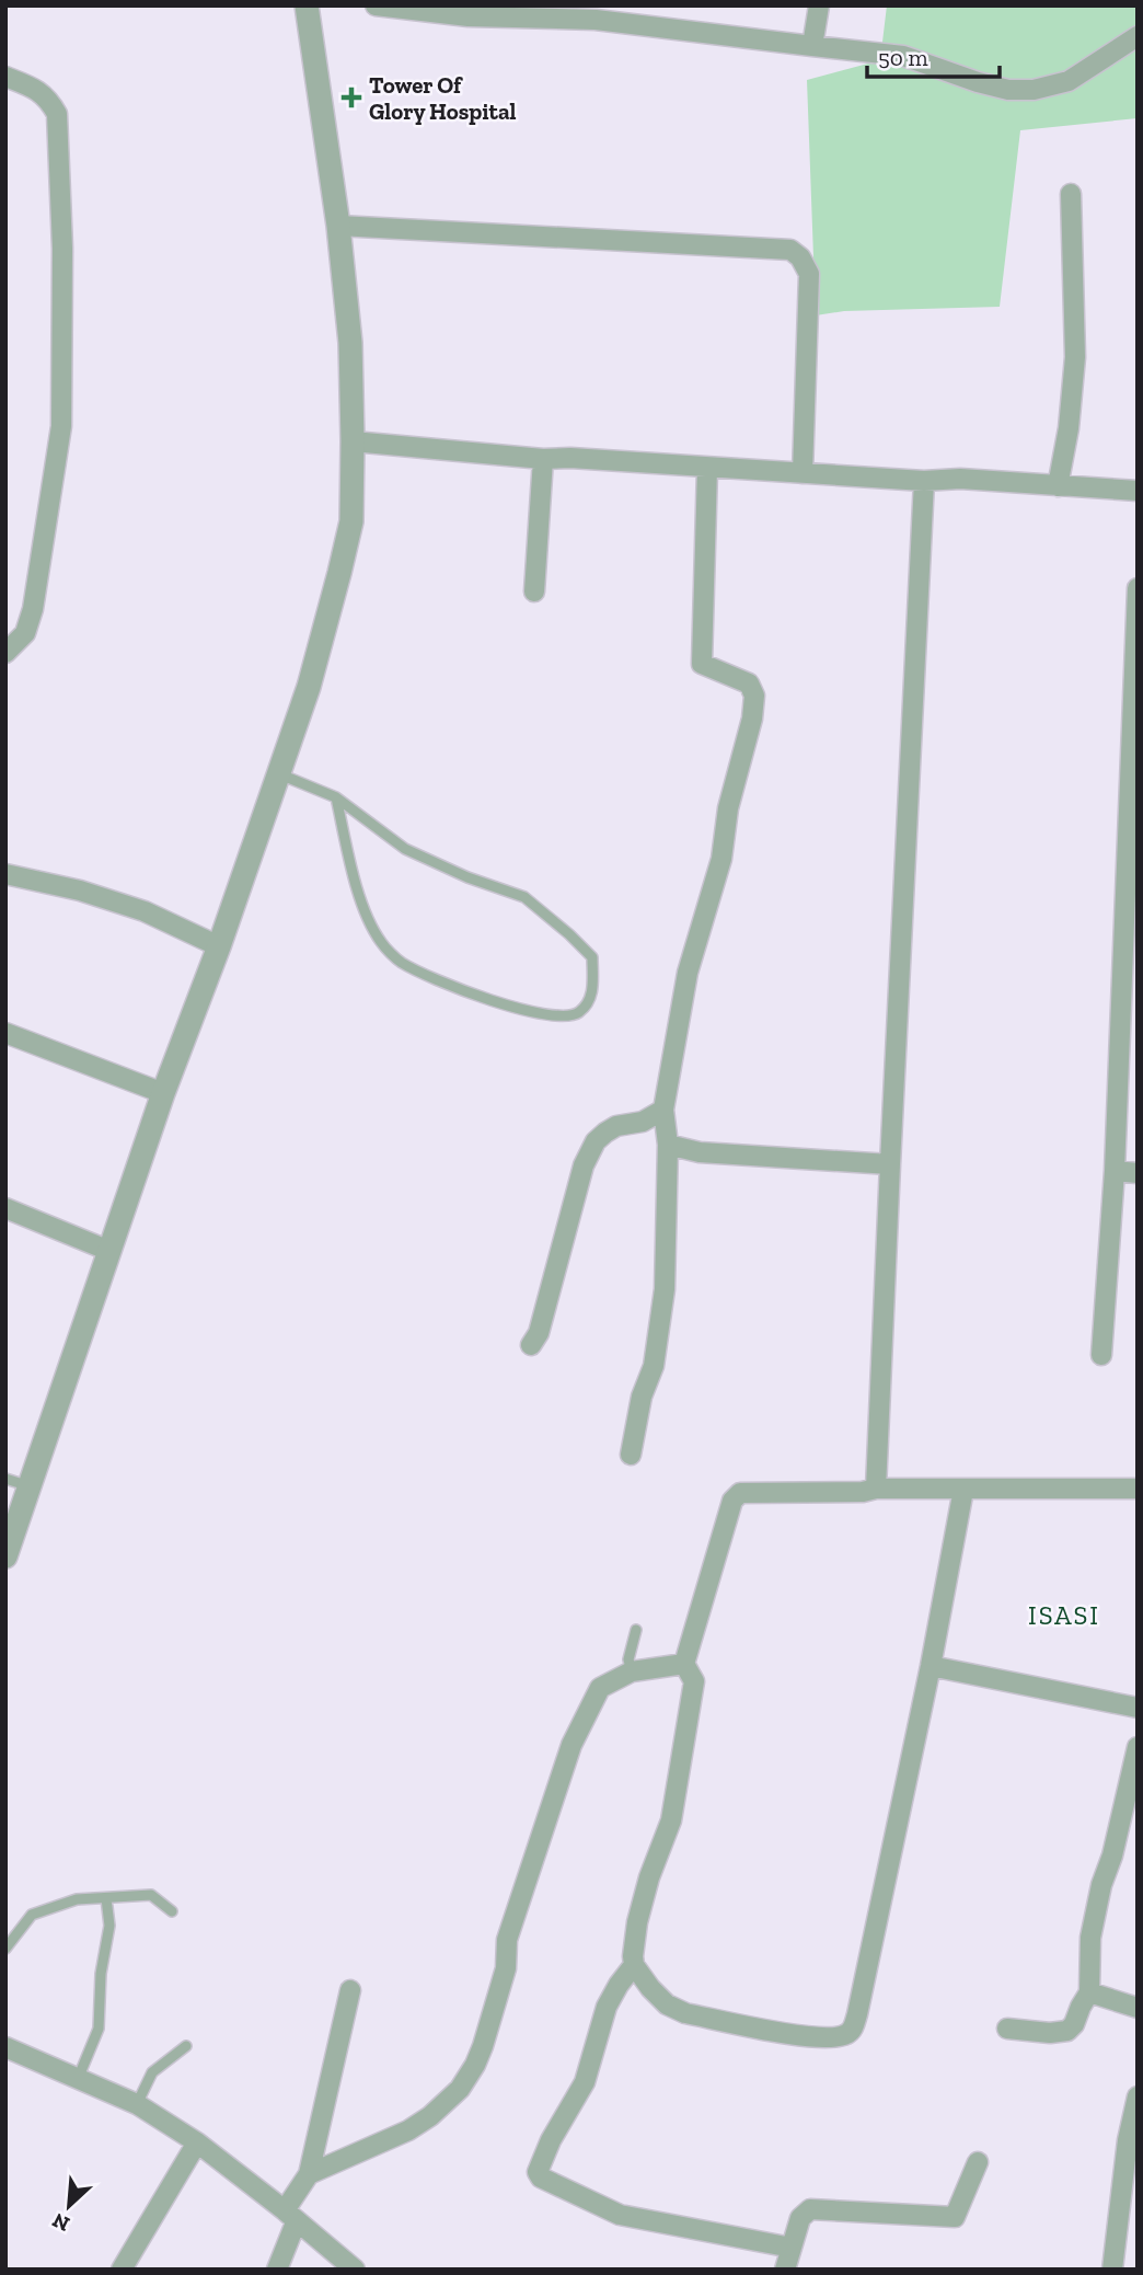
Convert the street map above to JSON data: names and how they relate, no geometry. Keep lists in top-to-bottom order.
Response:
{
  "districts": ["ISASI"],
  "places": {
    "health": ["Tower Of Glory Hospital"]
  },
  "scale_bar": "50 m",
  "north": "bottom left"
}
